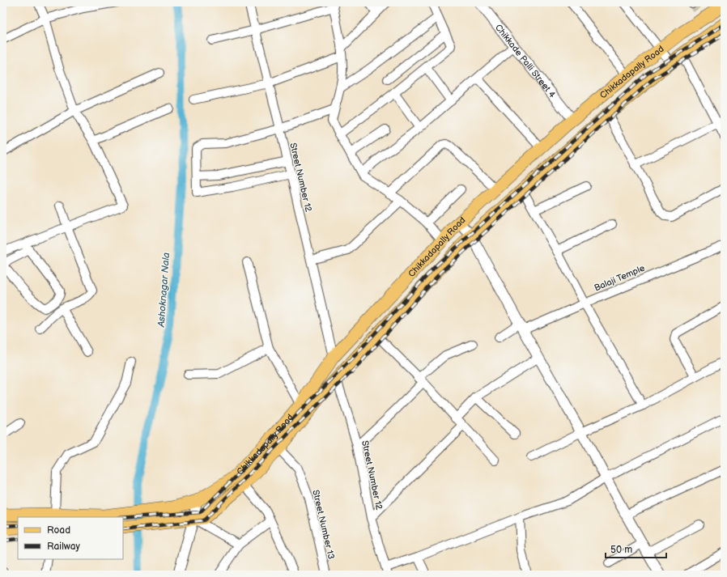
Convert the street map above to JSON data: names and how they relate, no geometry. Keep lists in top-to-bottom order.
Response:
{
  "streets": {
    "main road": ["Chikkadapally Road"],
    "street": [
      "Chikkade Palli Street 4",
      "Street Number 12",
      "Balaji Temple",
      "Street Number 13"
    ]
  },
  "crossings": [
    ["Chikkade Palli Street 4", "Chikkadapally Road"],
    ["Chikkadapally Road", "Street Number 12"],
    ["Chikkadapally Road", "Street Number 13"]
  ],
  "water": ["Ashoknagar Nala"],
  "legend": ["Road", "Railway"],
  "scale_bar": "50 m"
}
